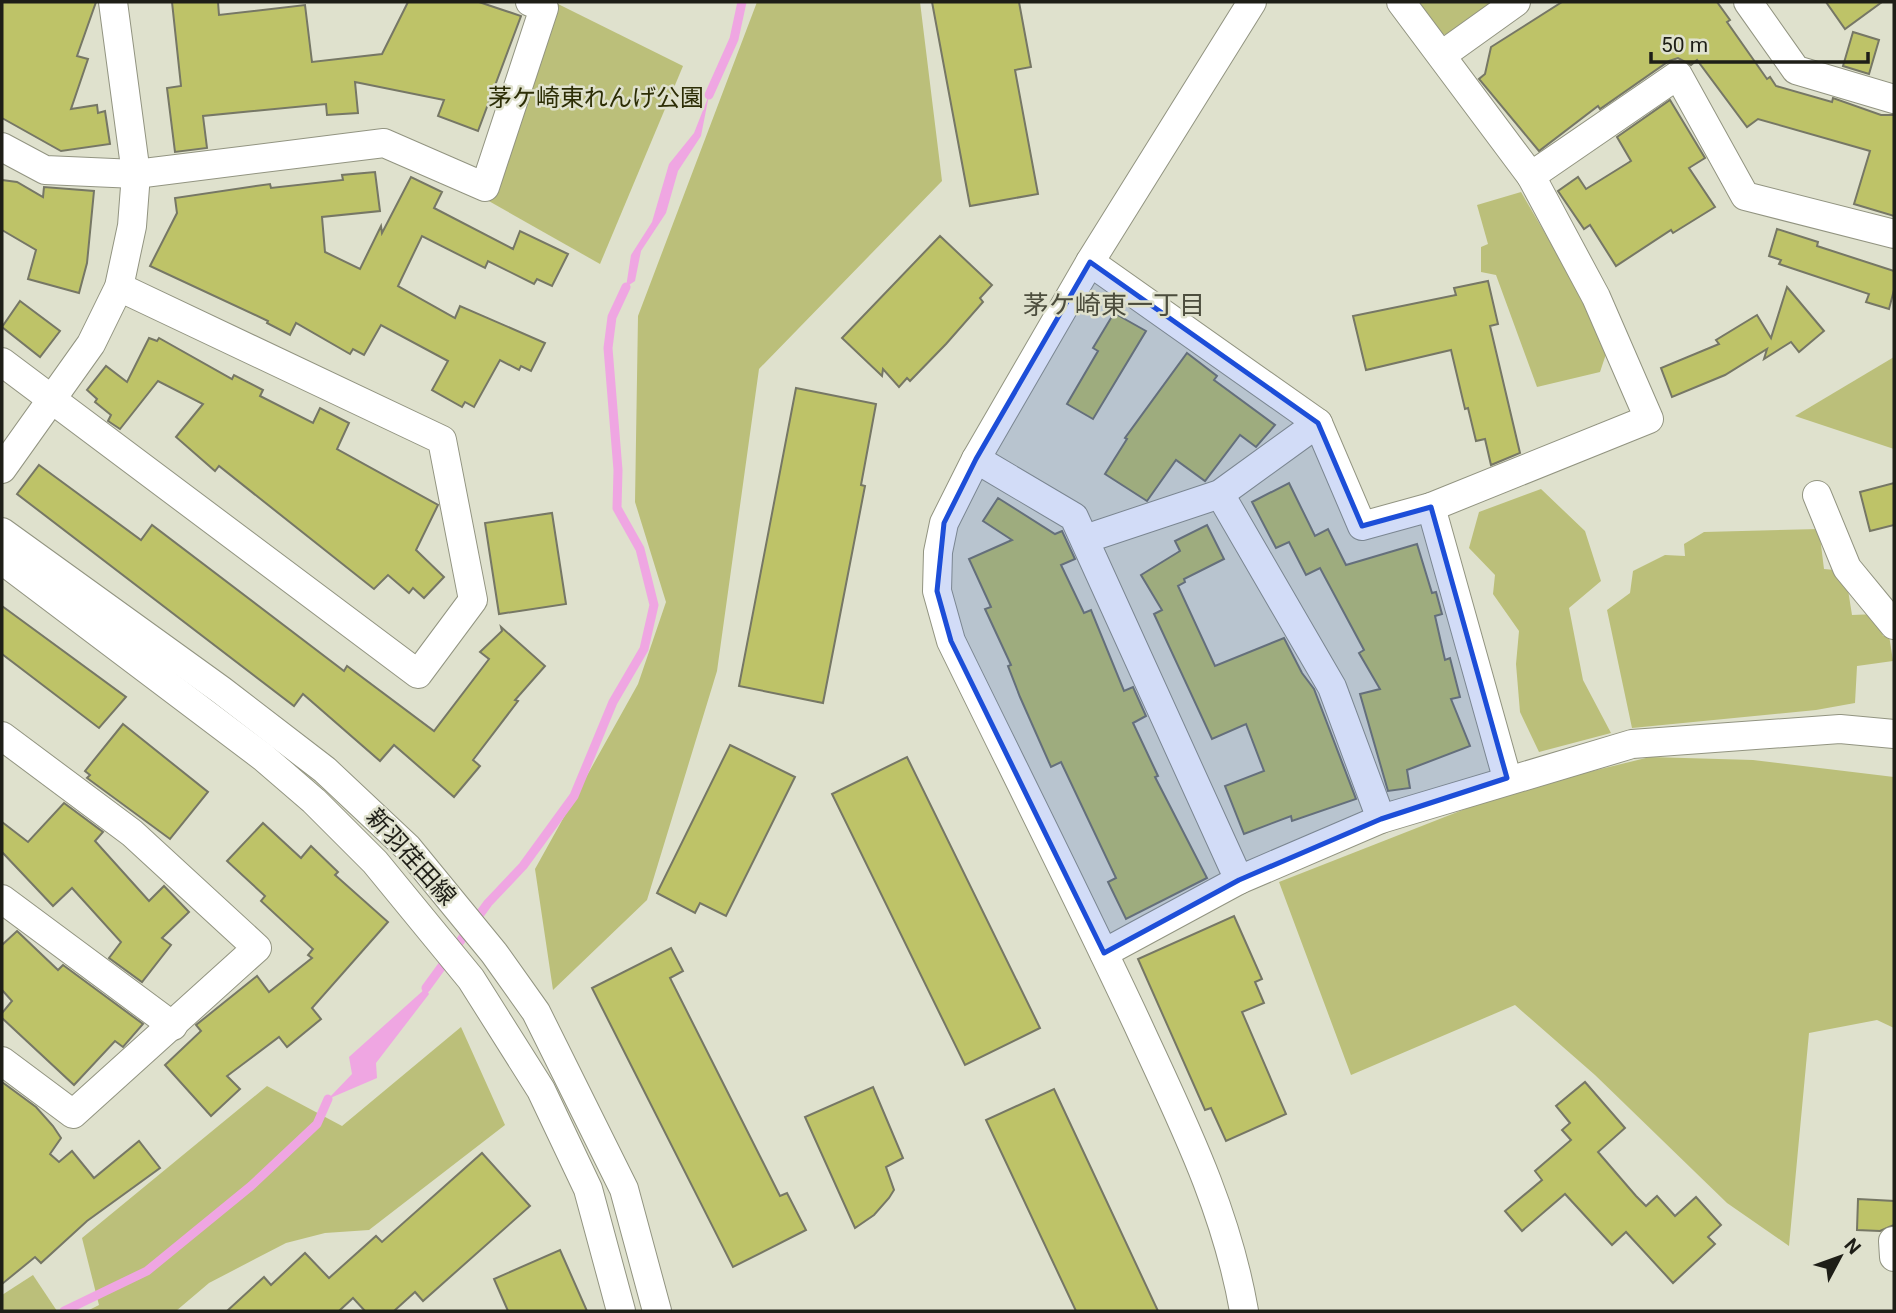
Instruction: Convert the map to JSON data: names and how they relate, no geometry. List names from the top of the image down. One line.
{"streets":{"street":["新羽荏田線"]},"districts":["茅ケ崎東一丁目"],"parks":["茅ケ崎東れんげ公園"],"scale_bar":"50 m","north":"top right"}
